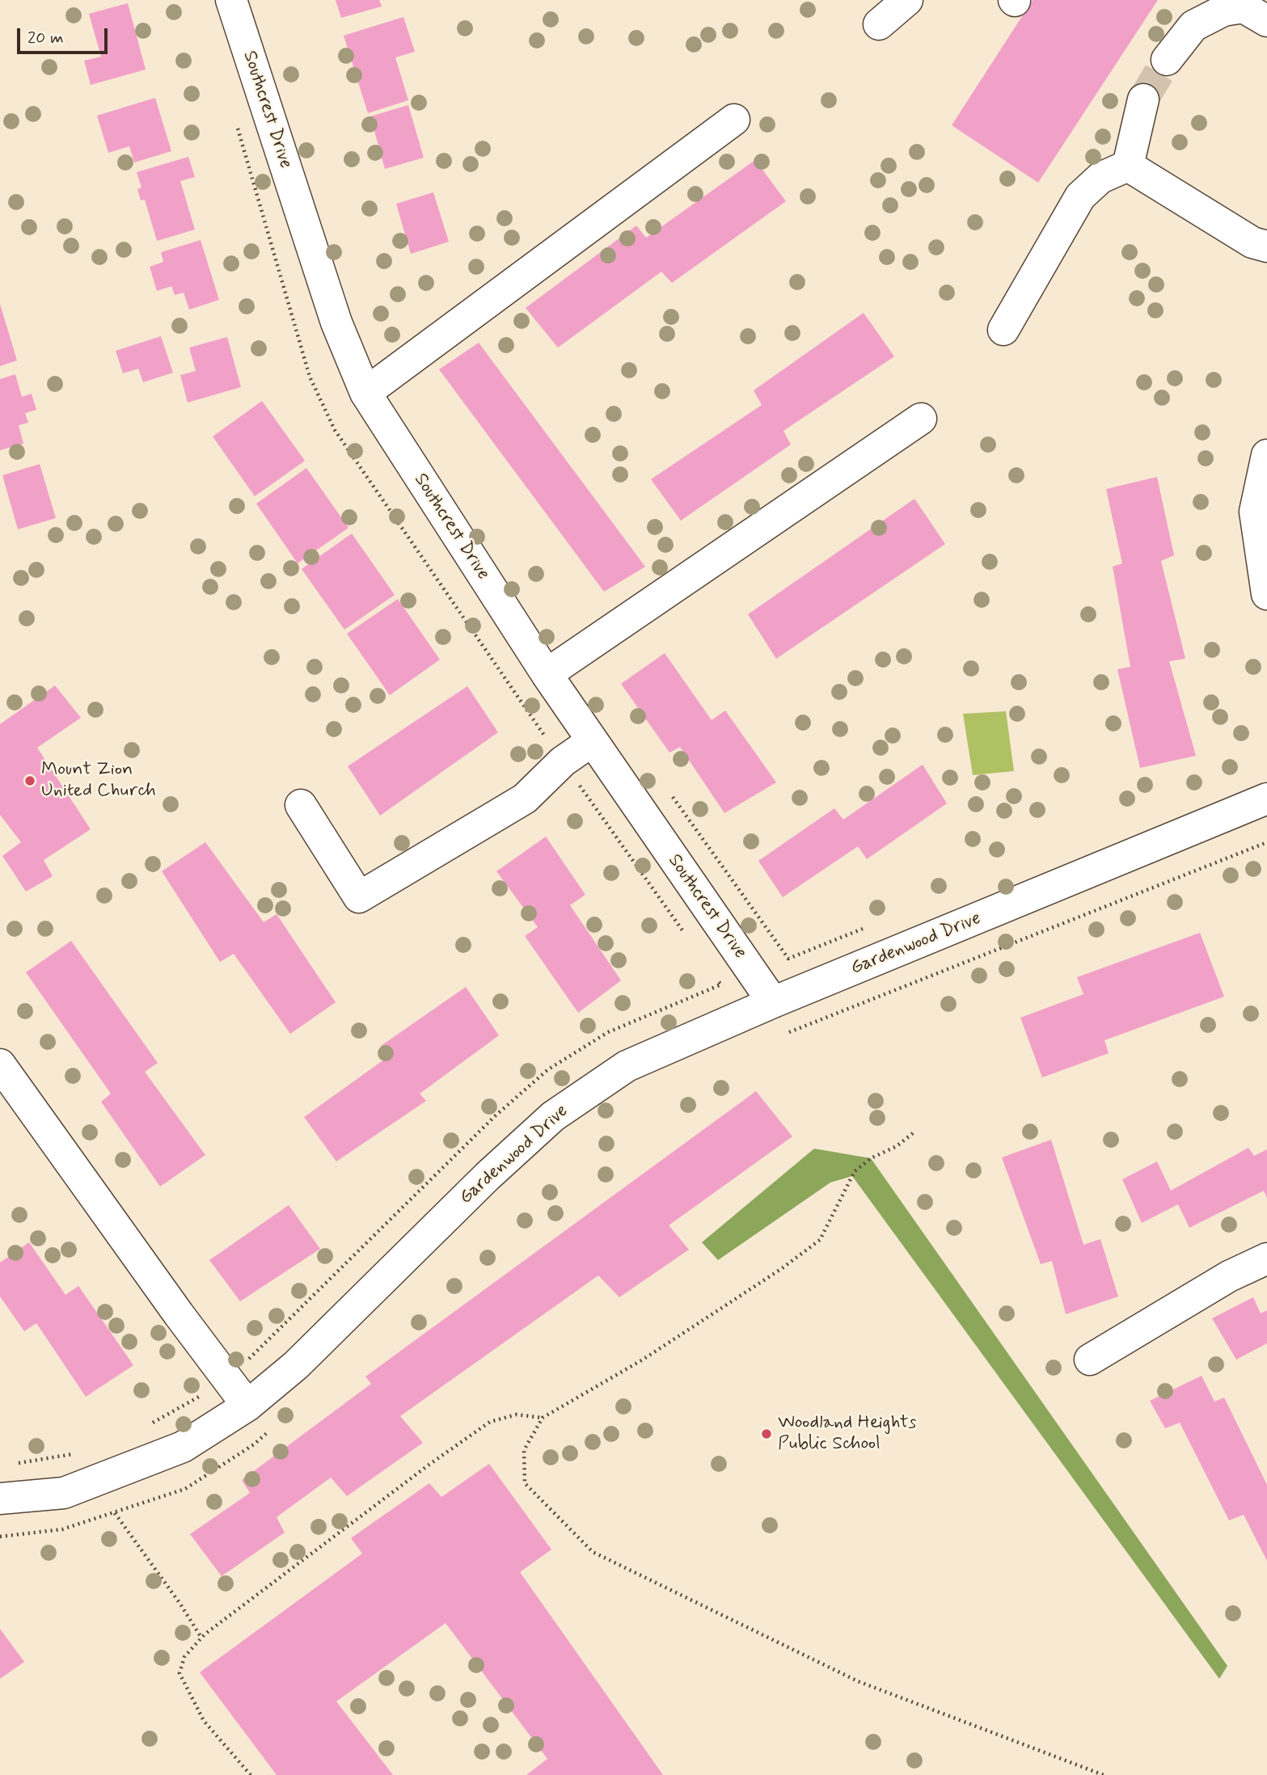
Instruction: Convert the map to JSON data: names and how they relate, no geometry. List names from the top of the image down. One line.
{"streets":{"street":["Southcrest Drive","Gardenwood Drive"]},"crossings":[["Southcrest Drive","Gardenwood Drive"]],"places":["Mount Zion United Church","Woodland Heights Public School"],"scale_bar":"20 m"}
